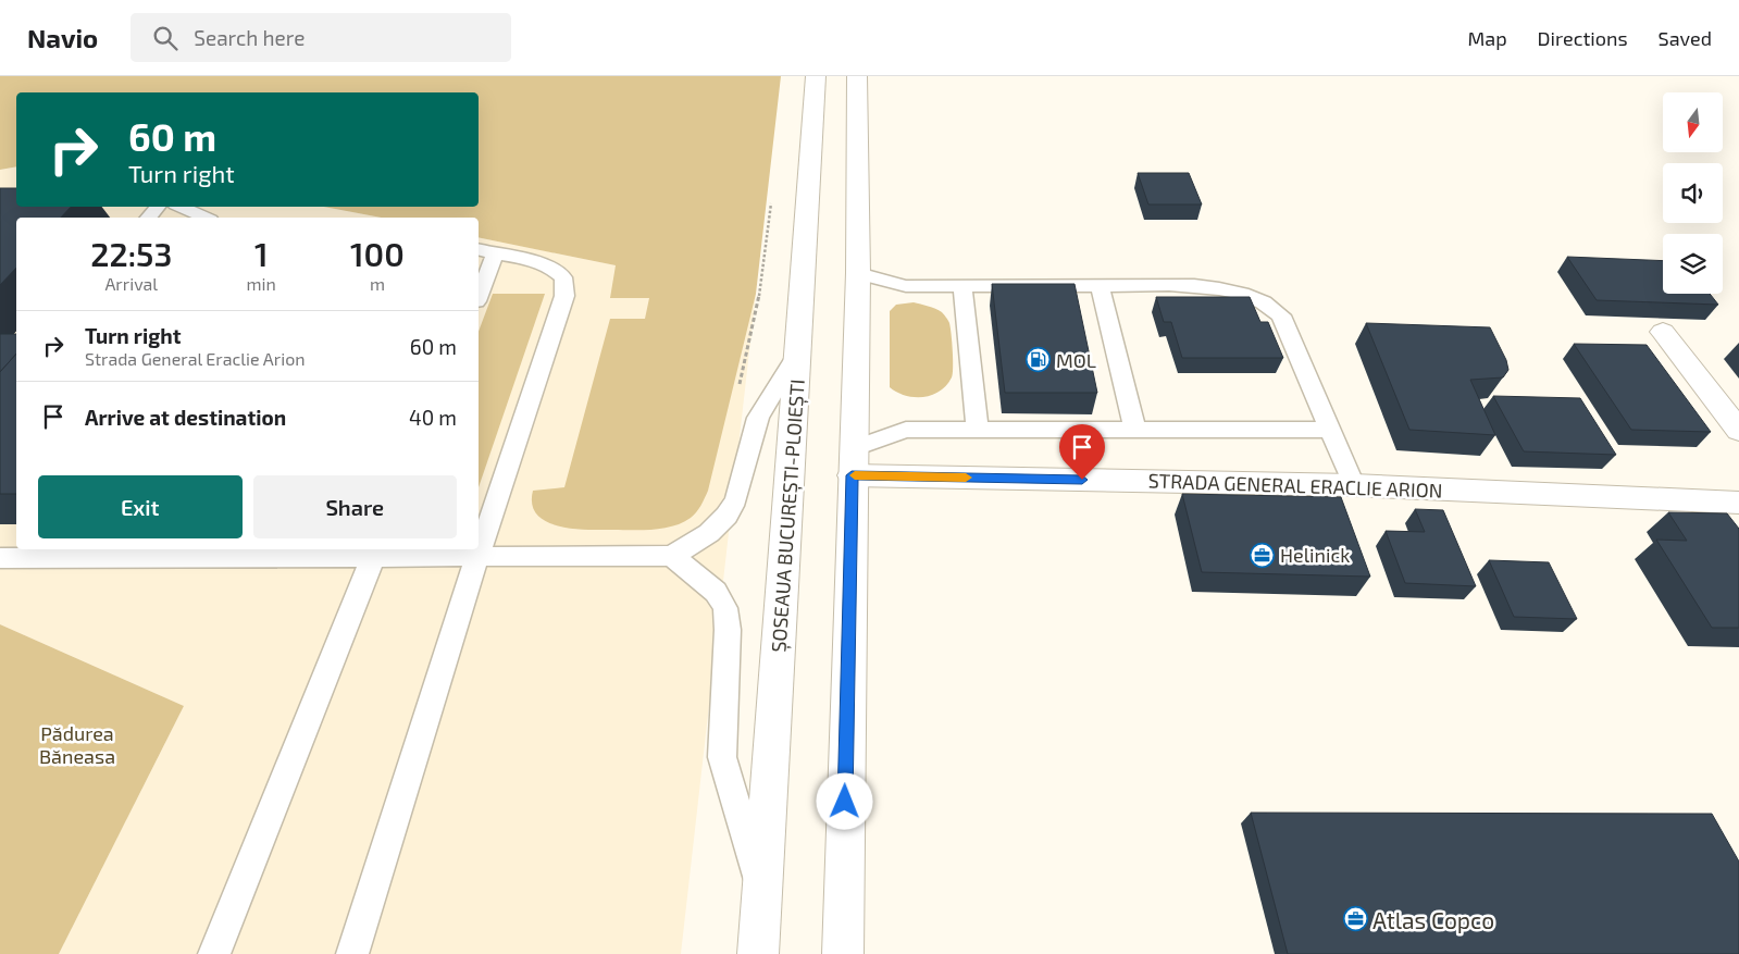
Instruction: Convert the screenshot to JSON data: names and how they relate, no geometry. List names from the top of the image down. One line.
{"streets":{"main road":["STRADA GENERAL ERACLIE ARION","ȘOSEAUA BUCUREȘTI-PLOIEȘTI"]},"parks":["Pădurea Băneasa"],"places":{"fuel station":["MOL"],"office":["Helinick","Atlas Copco"]},"north":"bottom","page":{"header":"Navio","search":"Search here","nav":["Map","Directions","Saved"],"turn":["60 m","Turn right"],"eta":["22:53","Arrival","1","min","100","m"],"list":[{"name":"Turn right","note":"Strada General Eraclie Arion","value":"60 m"},{"name":"Arrive at destination","value":"40 m"}],"buttons":["Exit","Share"]}}
